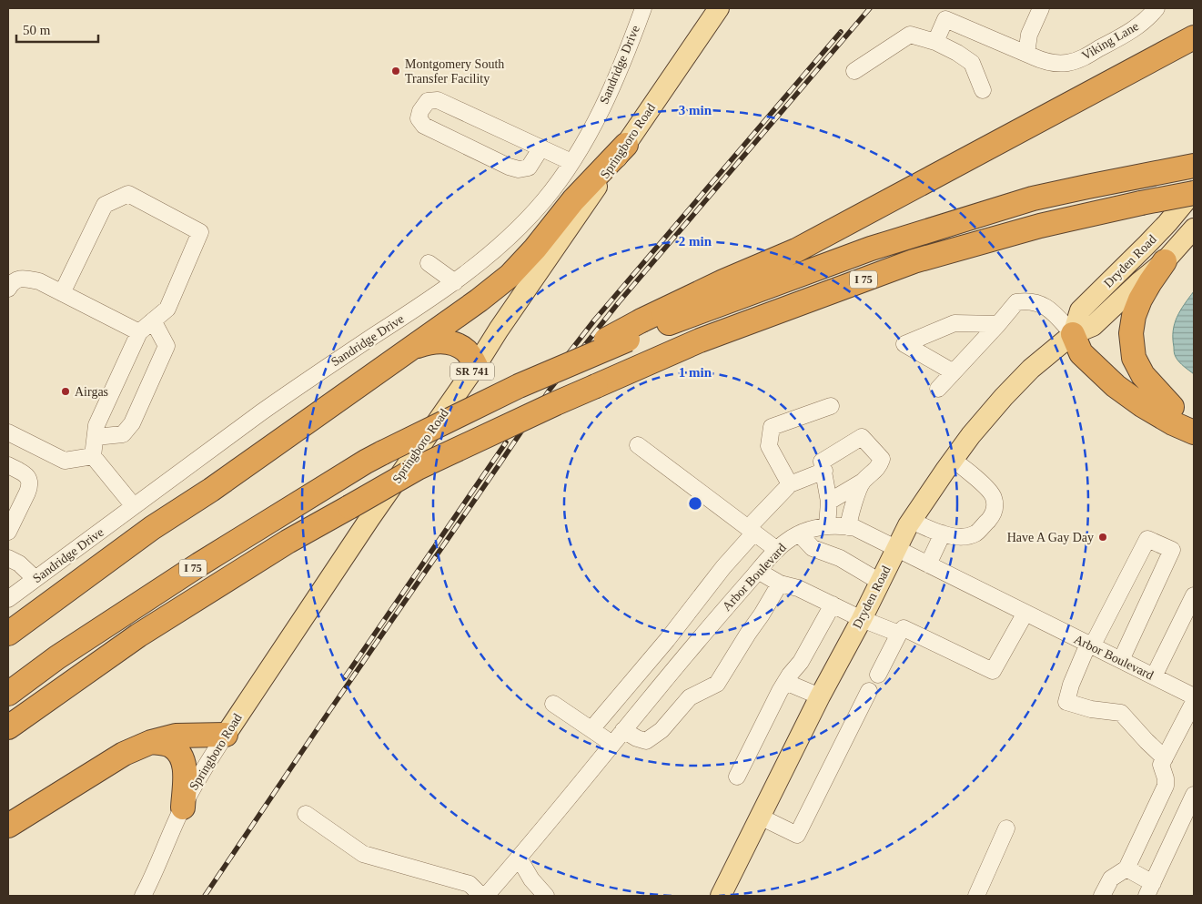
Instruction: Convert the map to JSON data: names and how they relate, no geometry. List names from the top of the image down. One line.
{"streets":{"highway":["I 75"],"main road":["Springboro Road","Dryden Road","SR 741"],"street":["Viking Lane","Sandridge Drive","Arbor Boulevard"]},"crossings":[["Dryden Road","I 75"],["Dryden Road","Arbor Boulevard"]],"places":["Montgomery South Transfer Facility","Airgas","Have A Gay Day"],"scale_bar":"50 m","rings":["3 min","2 min","1 min"]}
